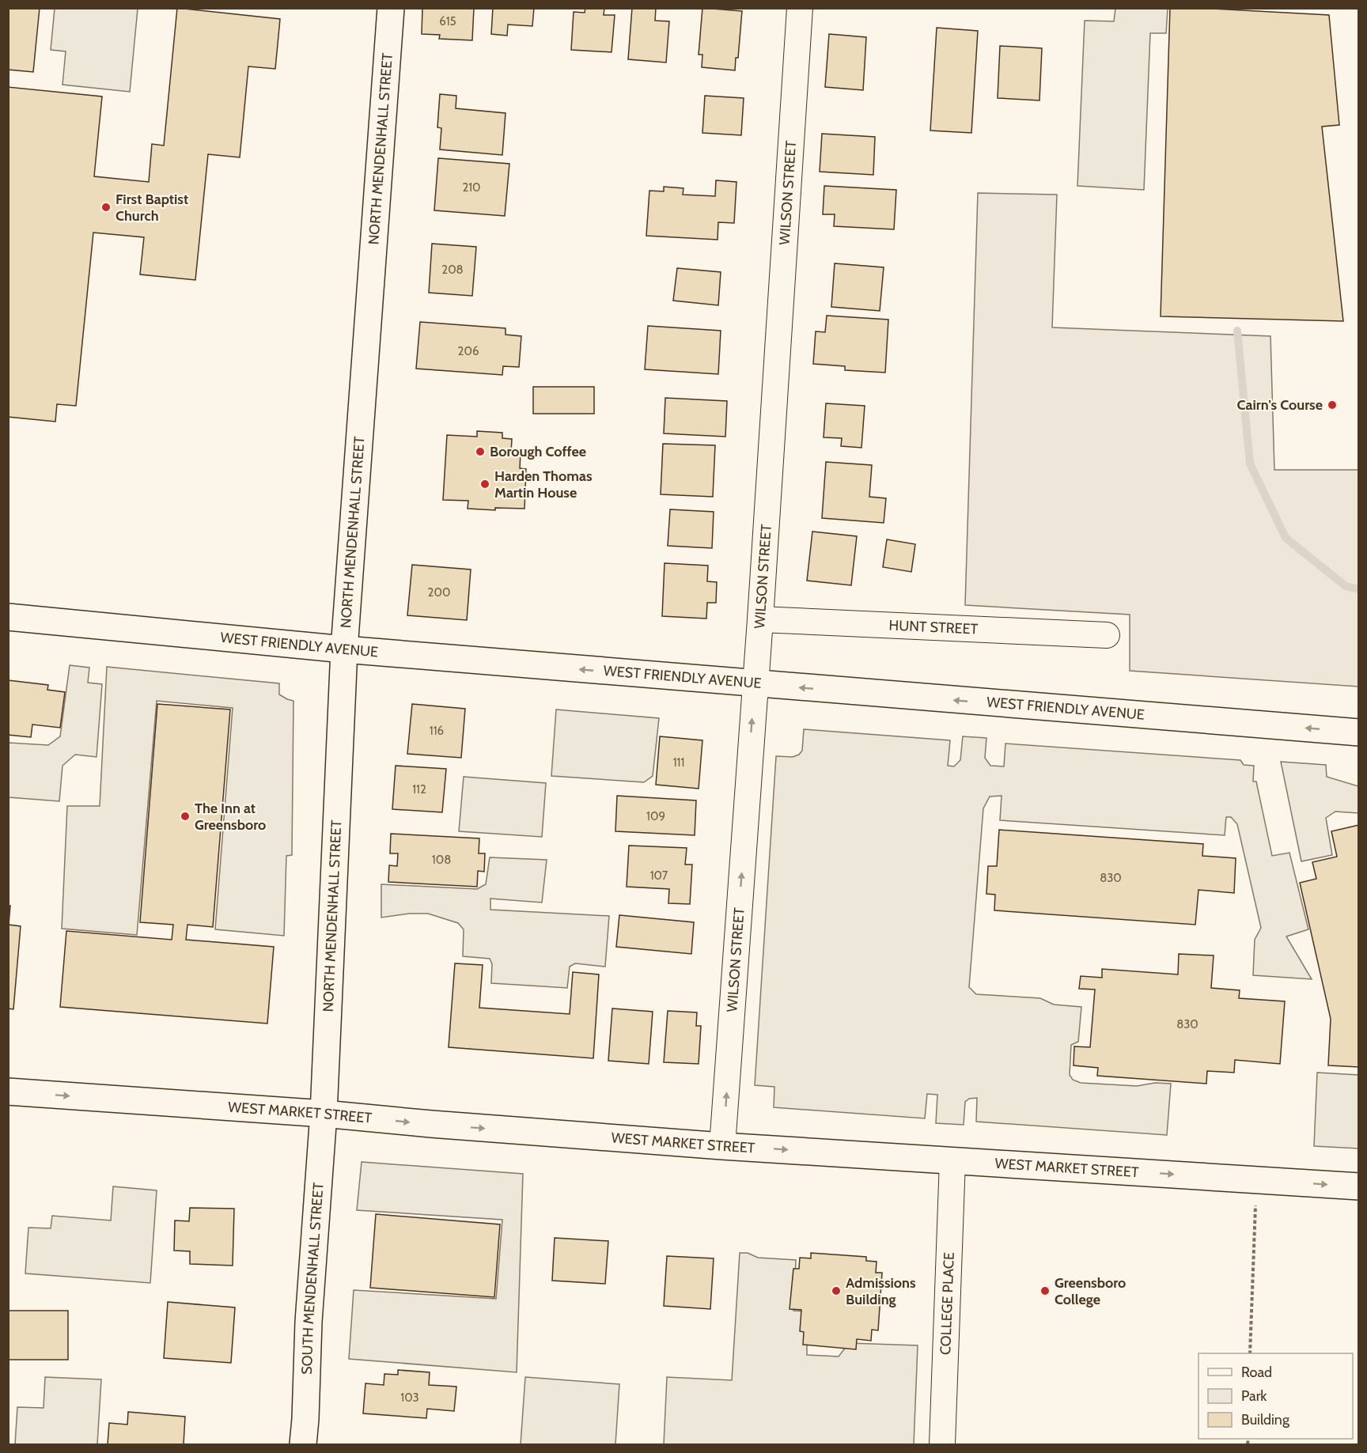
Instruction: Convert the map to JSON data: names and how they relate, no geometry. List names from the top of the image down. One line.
{"streets":{"main road":["NORTH MENDENHALL STREET","WEST FRIENDLY AVENUE","WEST MARKET STREET","SOUTH MENDENHALL STREET"],"street":["WILSON STREET","HUNT STREET","COLLEGE PLACE"]},"crossings":[["NORTH MENDENHALL STREET","WEST FRIENDLY AVENUE"],["NORTH MENDENHALL STREET","WEST MARKET STREET"],["NORTH MENDENHALL STREET","SOUTH MENDENHALL STREET"],["WILSON STREET","HUNT STREET"],["WILSON STREET","WEST FRIENDLY AVENUE"],["WILSON STREET","WEST MARKET STREET"],["WEST MARKET STREET","SOUTH MENDENHALL STREET"],["WEST MARKET STREET","COLLEGE PLACE"]],"one_way":["WILSON STREET","WEST FRIENDLY AVENUE","WEST MARKET STREET"],"places":["First Baptist Church","Cairn's Course","Borough Coffee","Harden Thomas Martin House","The Inn at Greensboro","Admissions Building","Greensboro College"],"house_numbers":["615","210","208","206","200","116","111","112","109","108","107","830","830","103"],"legend":["Road","Park","Building"]}
